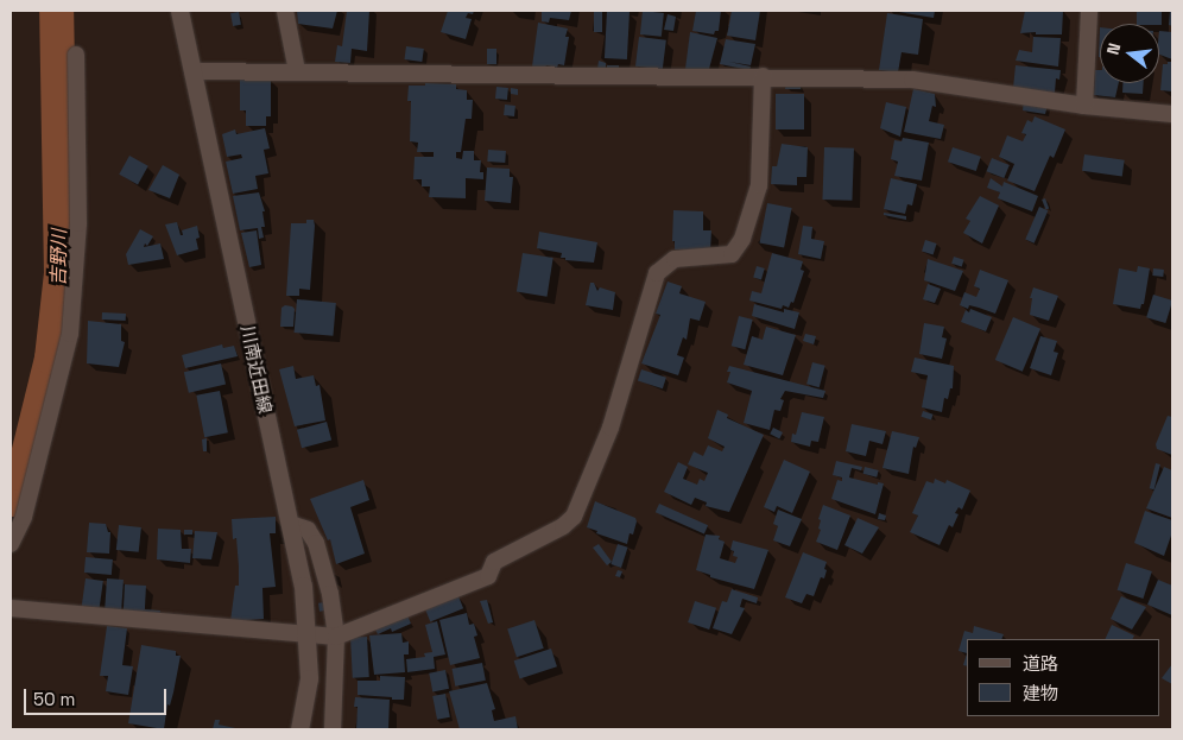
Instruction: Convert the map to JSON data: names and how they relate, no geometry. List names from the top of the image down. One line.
{"streets":{"main road":["川南近田線"]},"water":["吉野川"],"legend":["道路","建物"],"scale_bar":"50 m","north":"left"}
